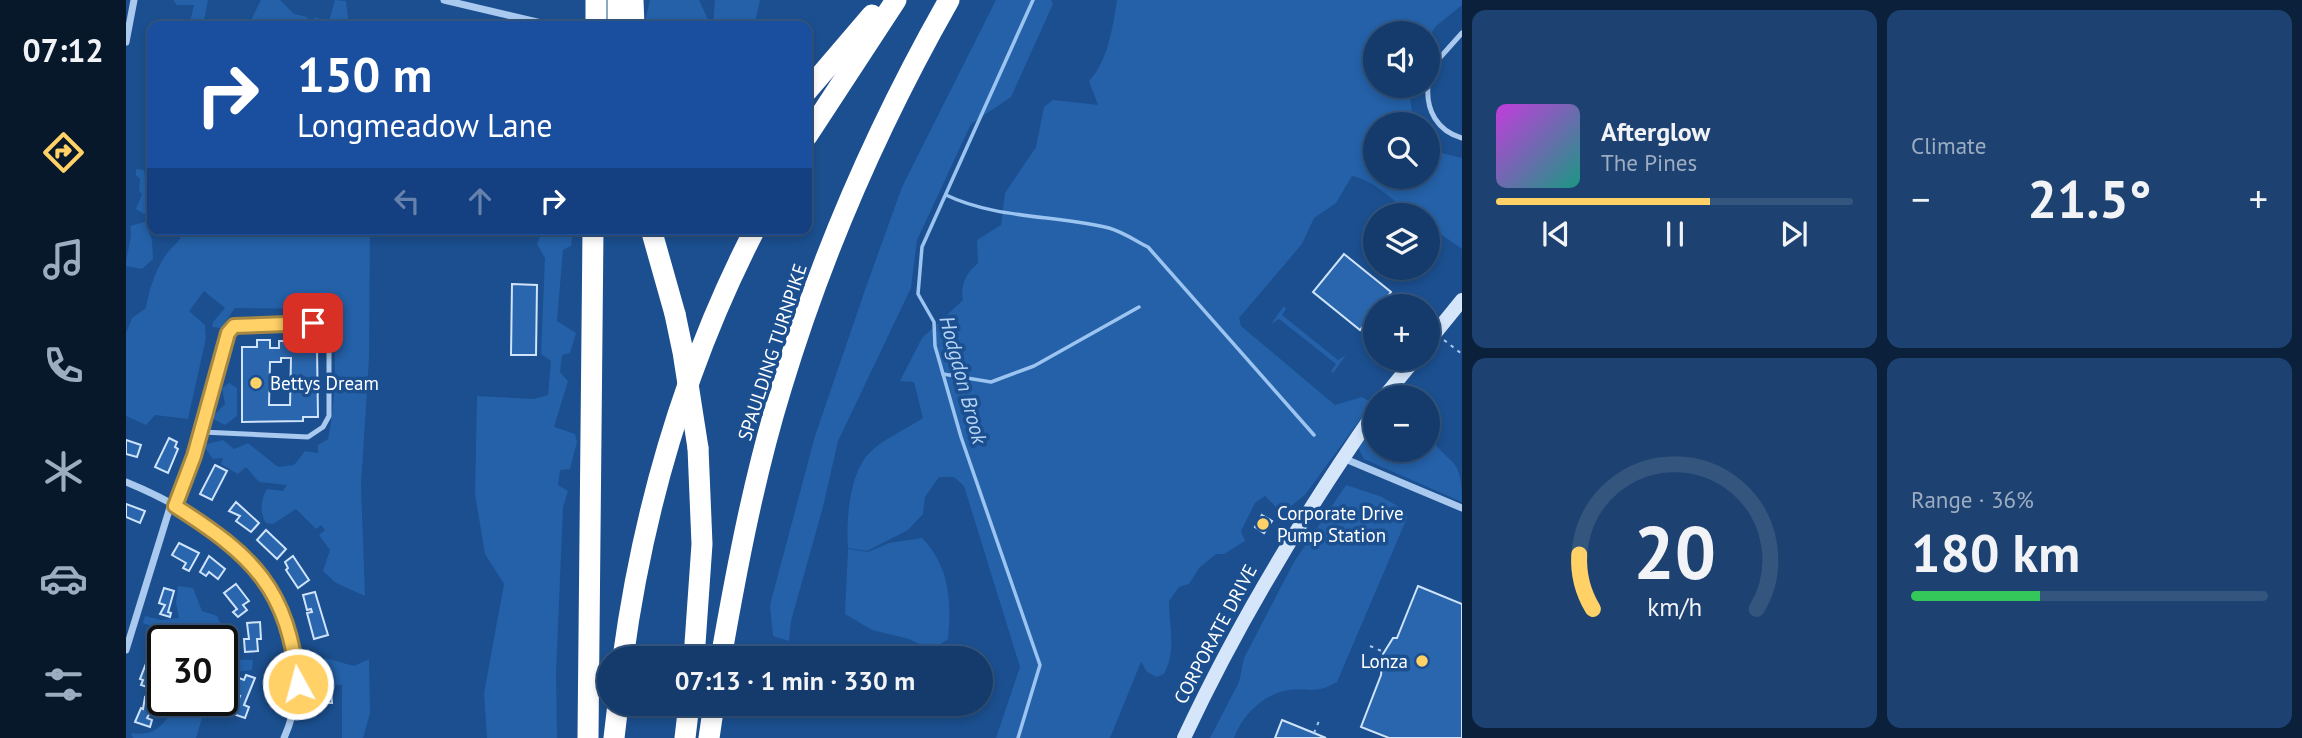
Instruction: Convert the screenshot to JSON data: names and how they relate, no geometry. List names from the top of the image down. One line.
{"streets":{"highway":["SPAULDING TURNPIKE"],"street":["CORPORATE DRIVE"]},"water":["Hodgdon Brook"],"places":["Bettys Dream","Corporate Drive Pump Station","Lonza"],"page":{"tabs":"07:12","tile":["Climate",["Range · 36%","180 km"]],"map_buttons":["+","−"],"turn":["150 m","Longmeadow Lane"],"song":["Afterglow","The Pines"],"heat":["−","21.5°","+"],"limit":"30","trip":"07:13 · 1 min · 330 m","gauge":["20","km/h"]}}
